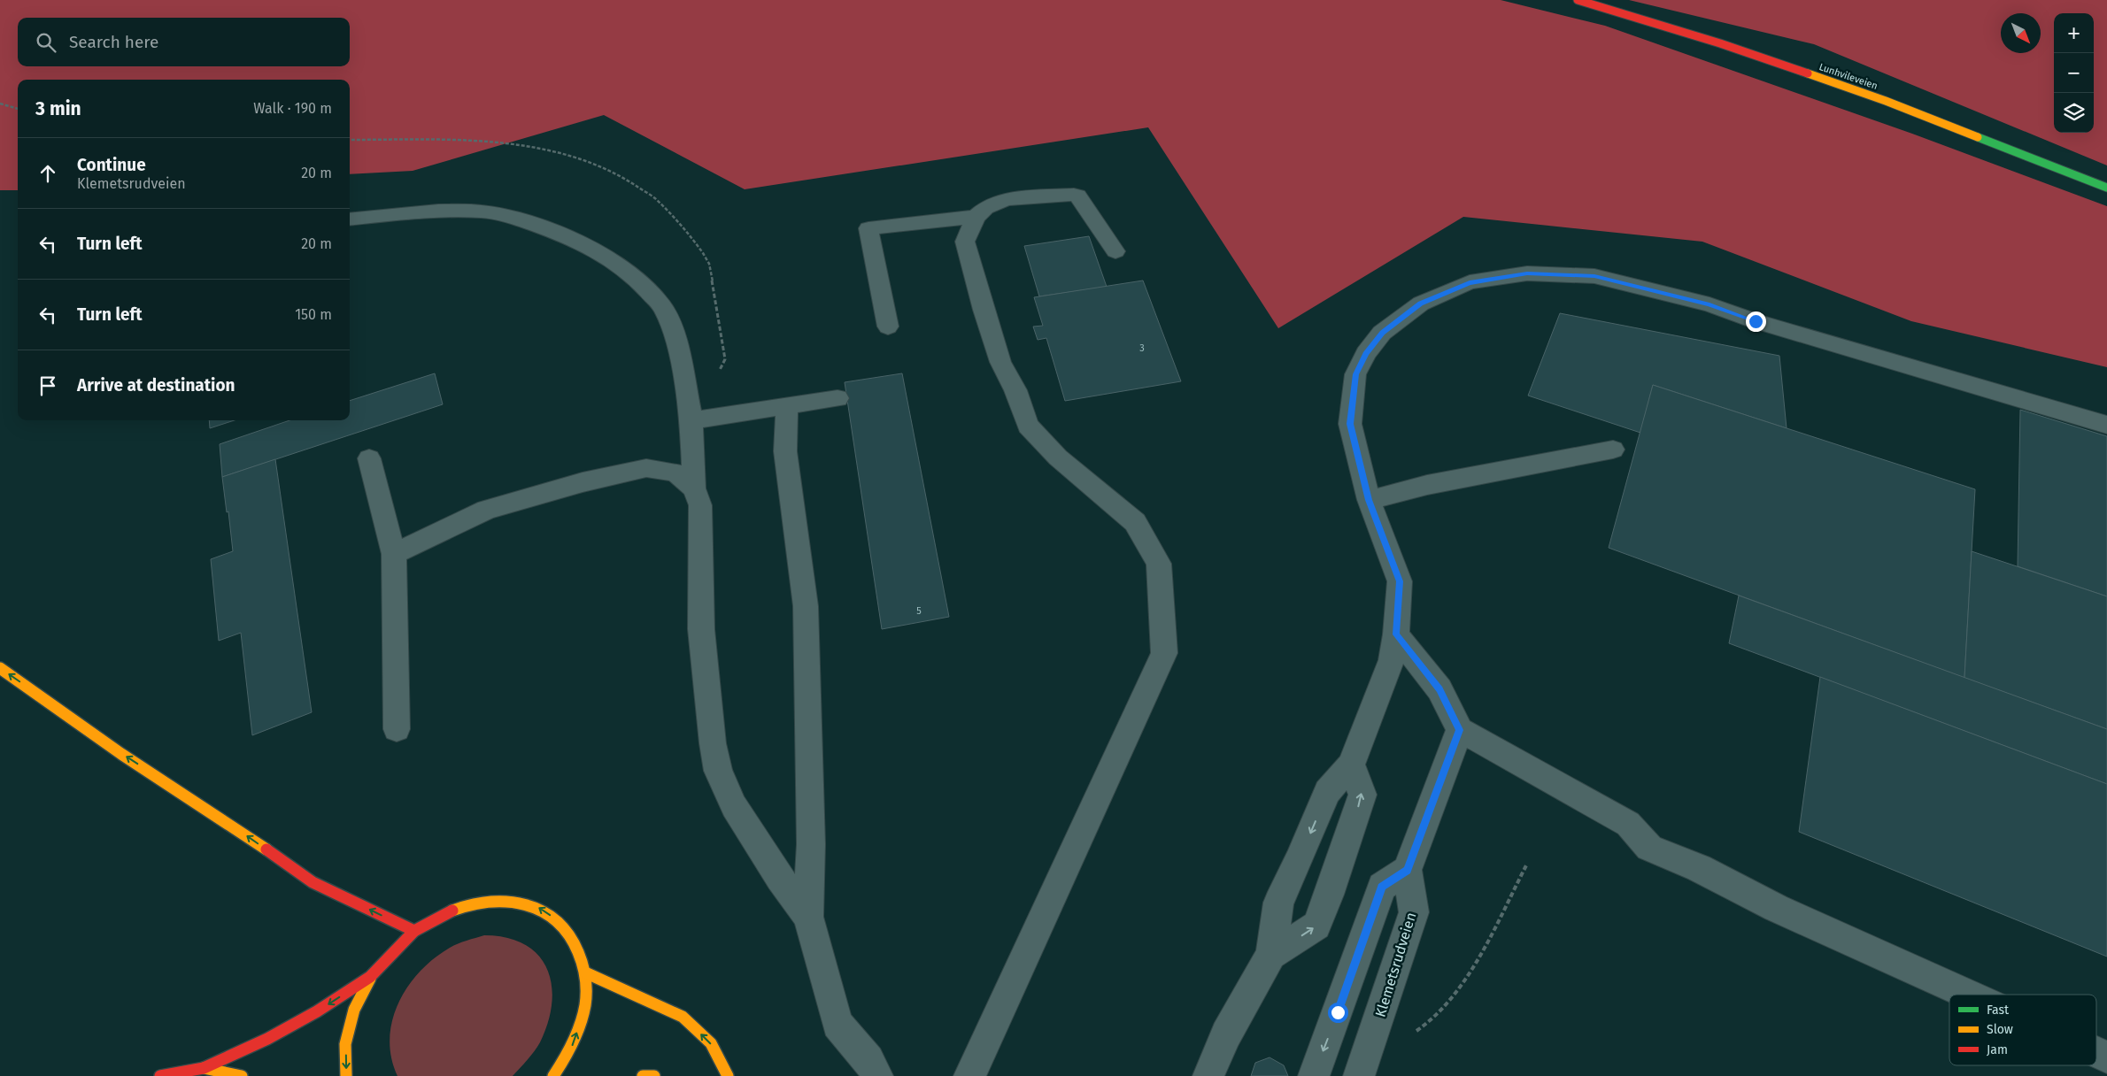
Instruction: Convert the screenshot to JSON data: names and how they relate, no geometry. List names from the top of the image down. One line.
{"streets":{"main road":["Lunhvileveien"],"lane":["Klemetsrudveien"]},"house_numbers":["3","5"],"legend":["Fast","Slow","Jam"],"north":"bottom right","page":{"map_buttons":["+","−"],"search":"Search here","heading":["3 min","Walk · 190 m"],"list":[["Continue","Klemetsrudveien","20 m"],["Turn left","20 m"],["Turn left","150 m"],"Arrive at destination"]}}
